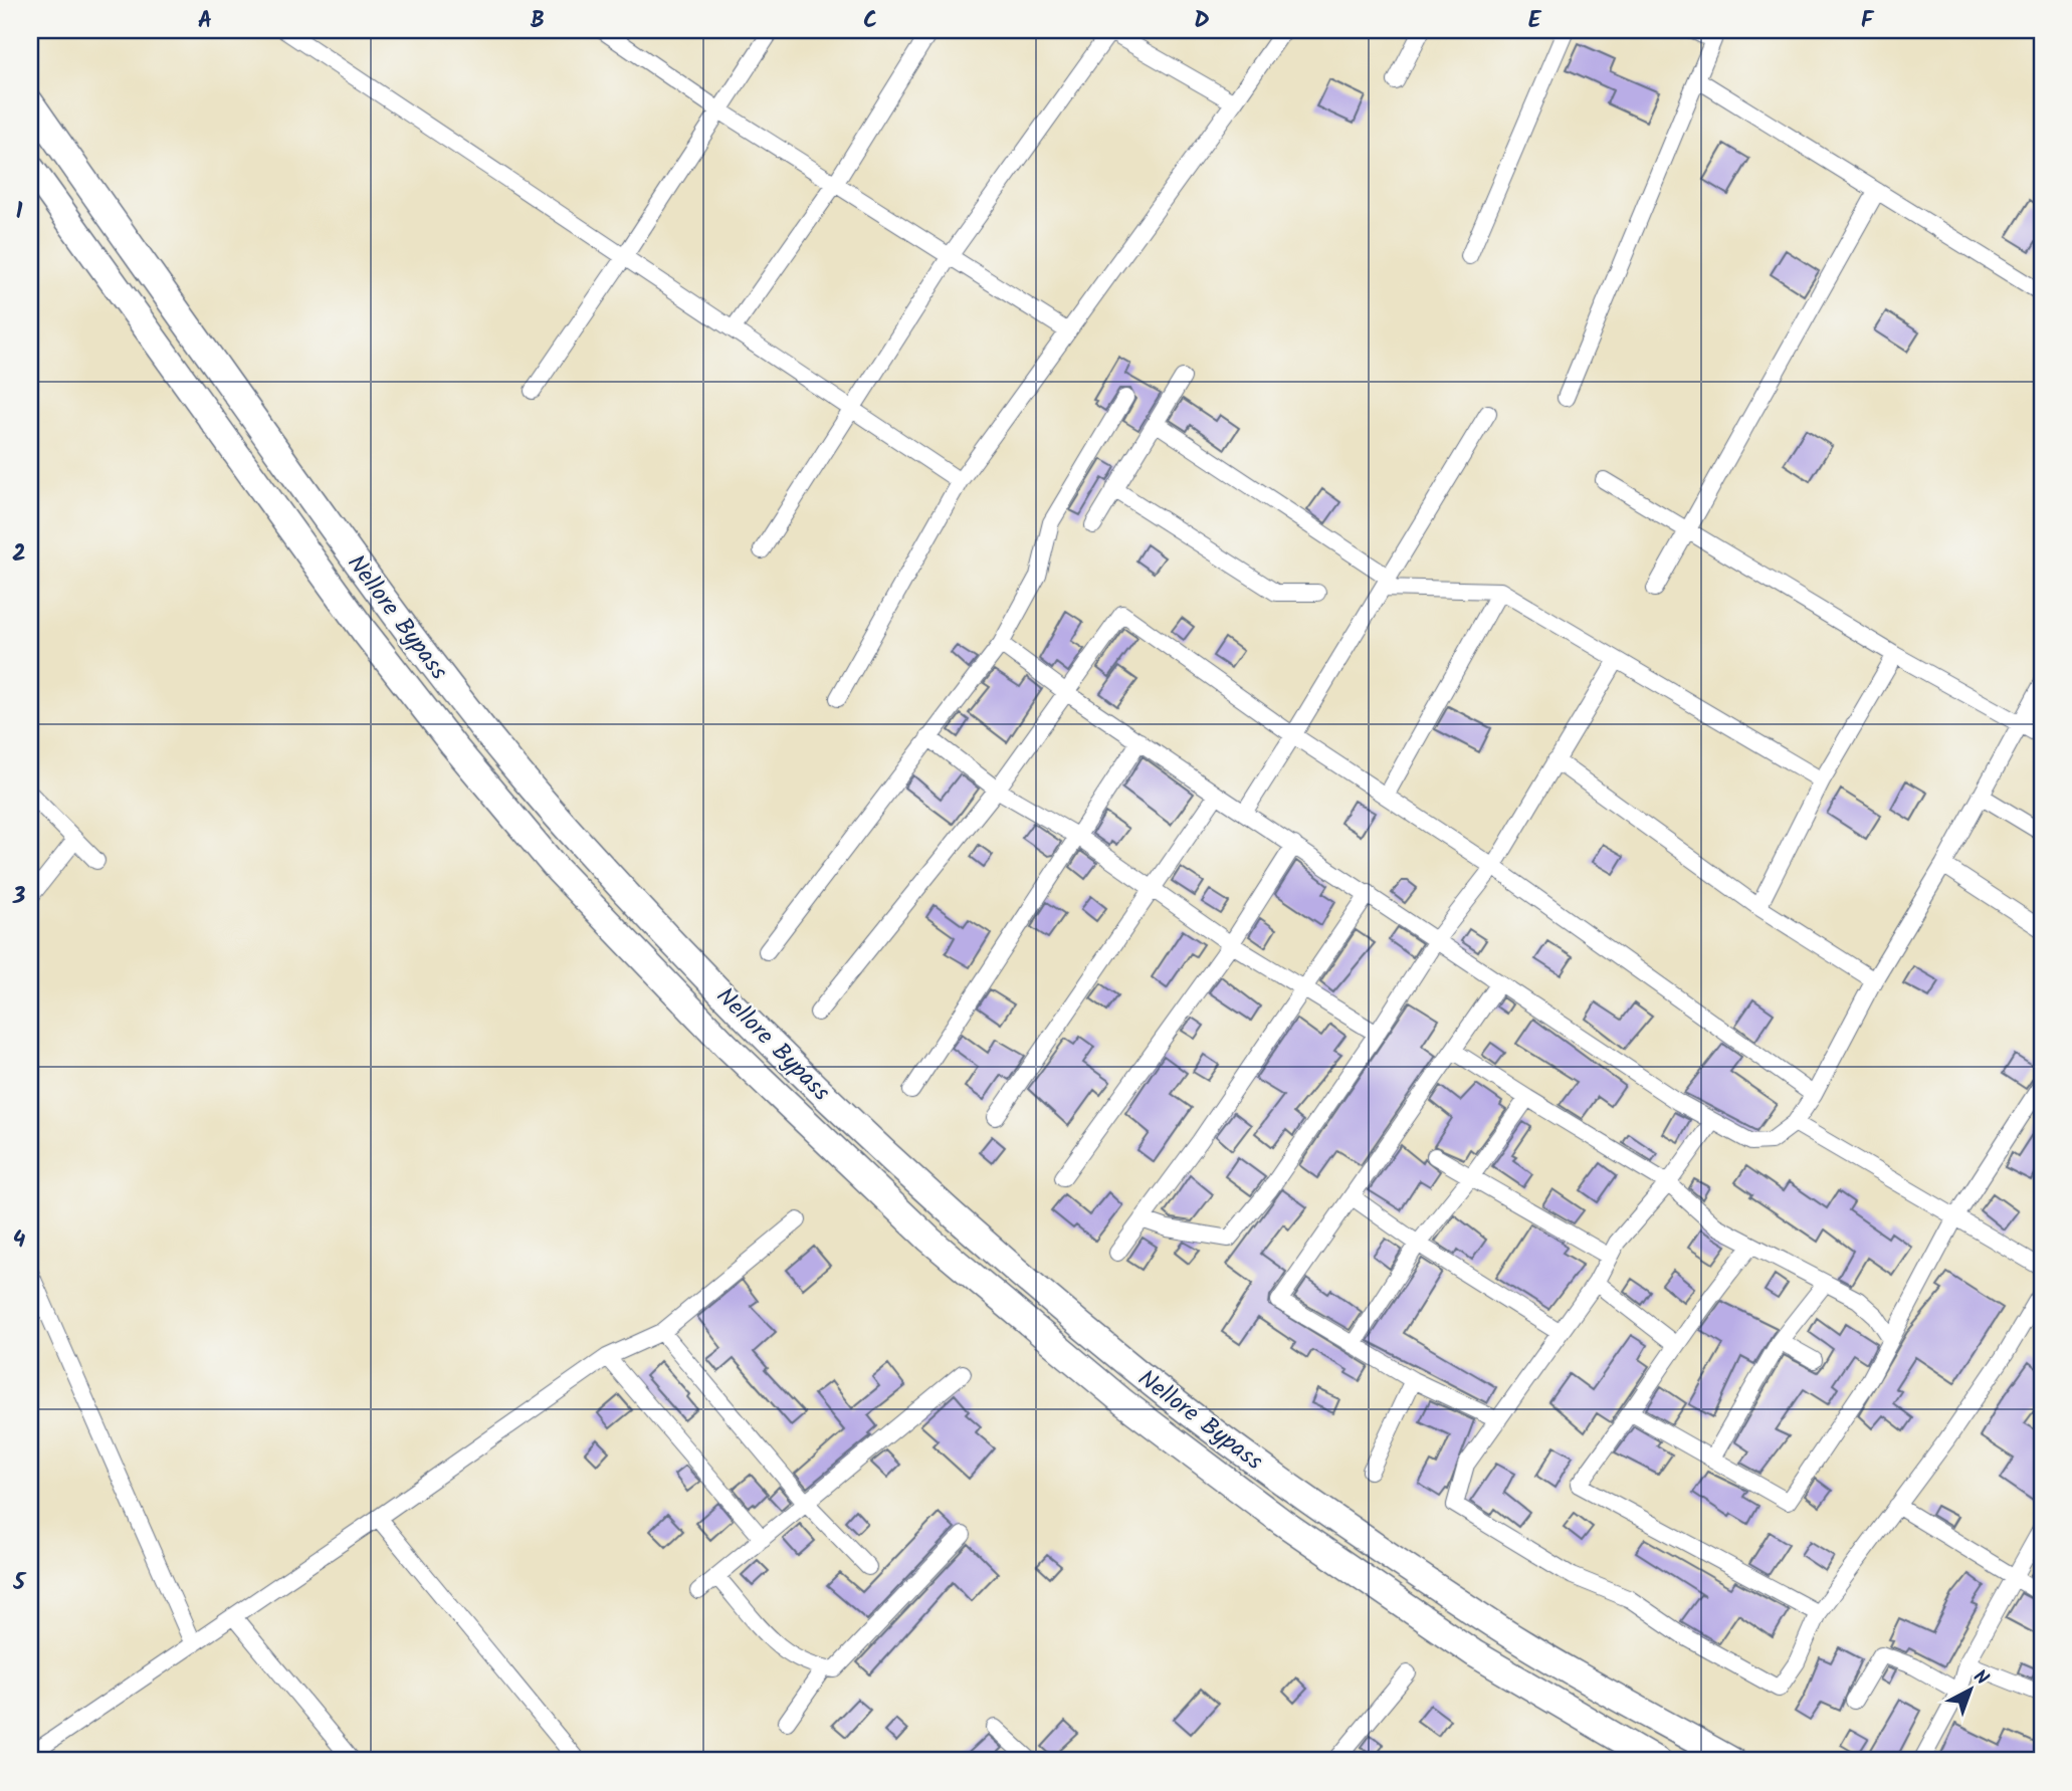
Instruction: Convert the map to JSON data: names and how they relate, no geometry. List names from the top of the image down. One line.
{"streets":{"highway":["Nellore Bypass"]},"north":"top right","grid":{"columns":["A","B","C","D","E","F"],"rows":["1","2","3","4","5"]}}
